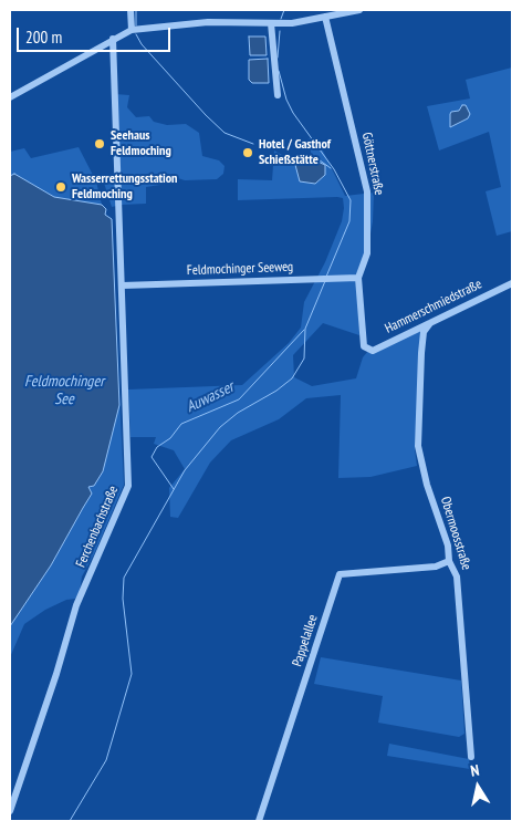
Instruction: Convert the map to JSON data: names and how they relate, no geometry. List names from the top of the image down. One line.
{"streets":{"street":["Göttnerstraße","Feldmochinger Seeweg","Hammerschmiedstraße","Ferchenbachstraße","Obermoosstraße","Pappelallee"]},"crossings":[["Göttnerstraße","Feldmochinger Seeweg"],["Göttnerstraße","Hammerschmiedstraße"],["Feldmochinger Seeweg","Ferchenbachstraße"],["Hammerschmiedstraße","Obermoosstraße"],["Obermoosstraße","Pappelallee"]],"water":["Feldmochinger See","Auwasser"],"places":["Seehaus Feldmoching","Hotel / Gasthof Schießstätte","Wasserrettungsstation Feldmoching"],"scale_bar":"200 m","north":"top"}
